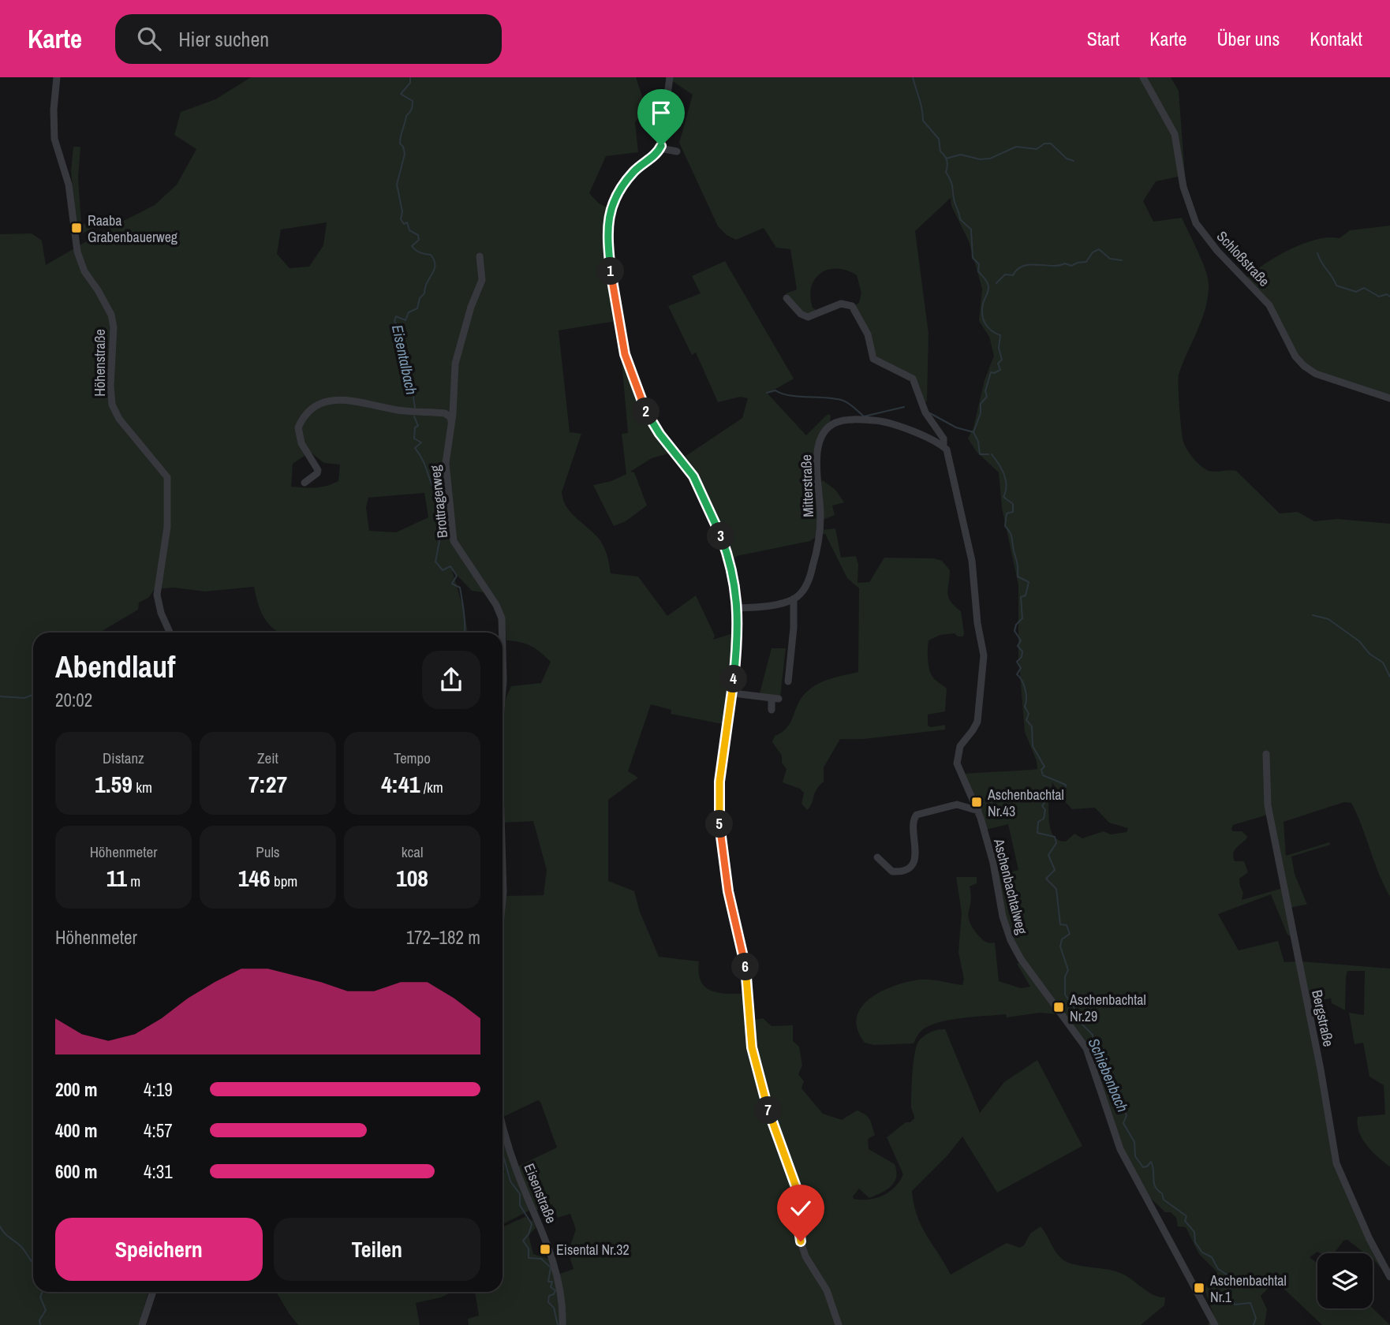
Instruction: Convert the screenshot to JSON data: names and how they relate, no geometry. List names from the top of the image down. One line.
{"streets":{"street":["Schloßstraße","Höhenstraße","Mitterstraße","Brottragerweg","Aschenbachtalweg","Bergstraße","Eisenstraße"]},"crossings":[["Mitterstraße","Aschenbachtalweg"]],"water":["Eisentalbach","Schiebenbach"],"places":{"transit":["Raaba Grabenbauerweg","Aschenbachtal Nr.43","Aschenbachtal Nr.29","Eisental Nr.32","Aschenbachtal Nr.1"]},"page":{"header":"Karte","search":"Hier suchen","nav":["Start","Karte","Über uns","Kontakt"],"pins":["1","2","3","4","5","6","7"],"heading":["Abendlauf","20:02"],"stats":[["Distanz","1.59 km"],["Zeit","7:27"],["Tempo","4:41 /km"],["Höhenmeter","11 m"],["Puls","146 bpm"],["kcal","108"]],"chart":["Höhenmeter","172–182 m"],"list":[{"name":"200 m","note":"4:19"},{"name":"400 m","note":"4:57"},{"name":"600 m","note":"4:31"}],"buttons":["Speichern","Teilen"]}}
